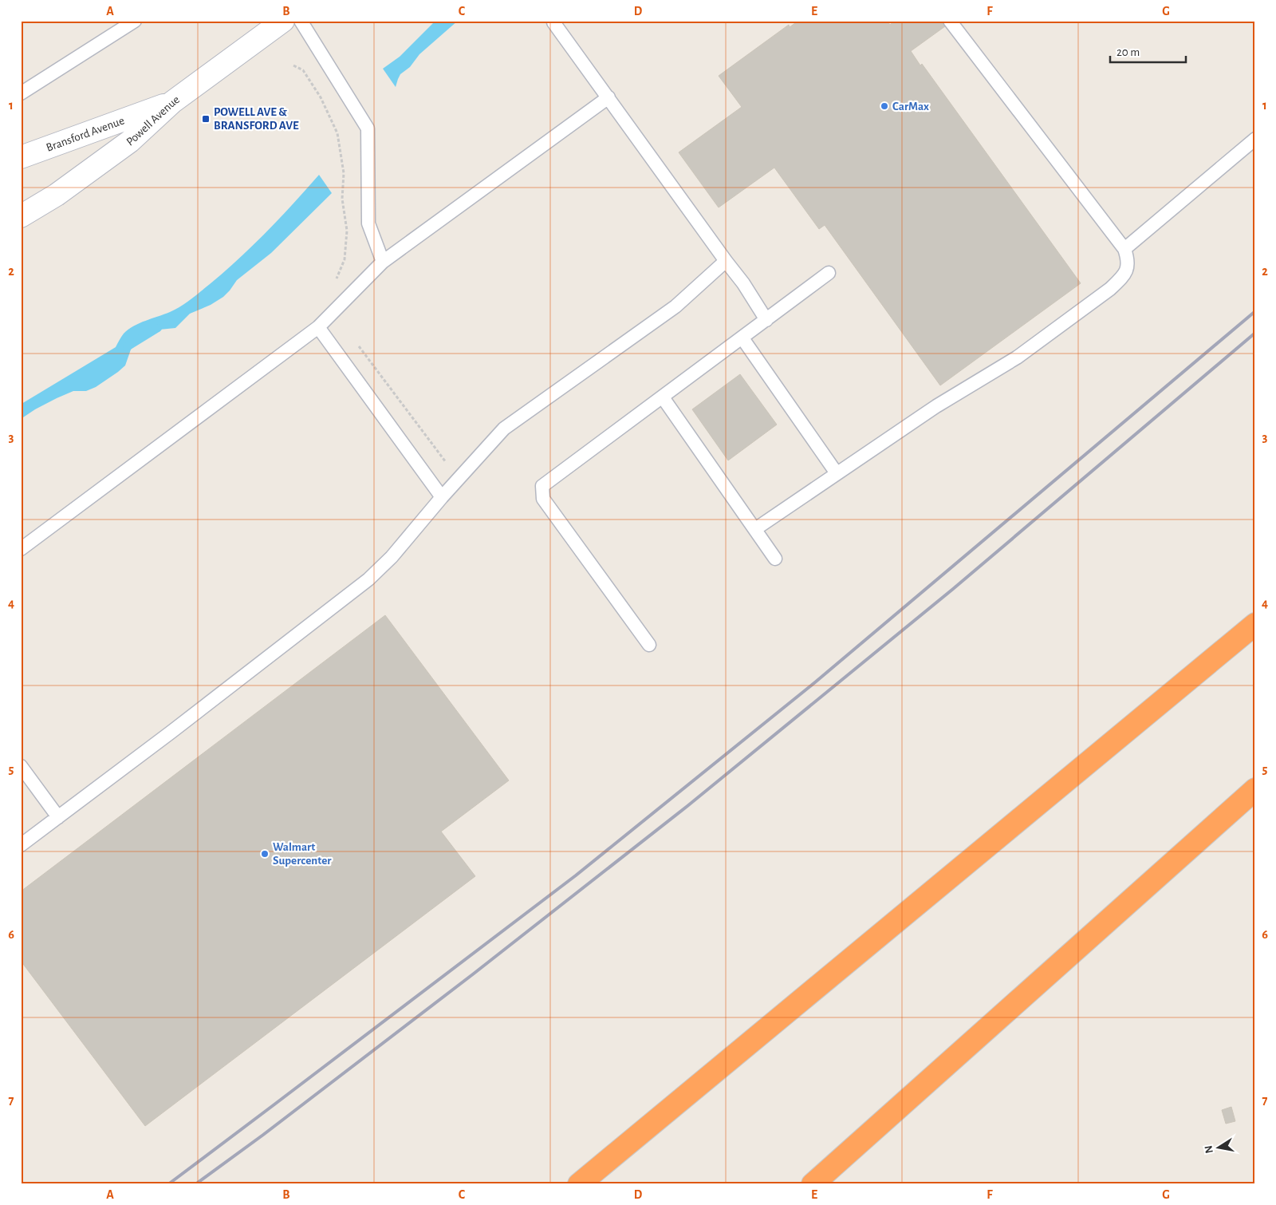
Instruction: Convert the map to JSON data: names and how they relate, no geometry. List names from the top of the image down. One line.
{"streets":{"main road":["Powell Avenue","Bransford Avenue"]},"crossings":[["Powell Avenue","Bransford Avenue"]],"places":{"other":["CarMax","Walmart Supercenter"],"transit":["POWELL AVE & BRANSFORD AVE"]},"scale_bar":"20 m","north":"left","grid":{"columns":["A","B","C","D","E","F","G"],"rows":["1","2","3","4","5","6","7"]}}
